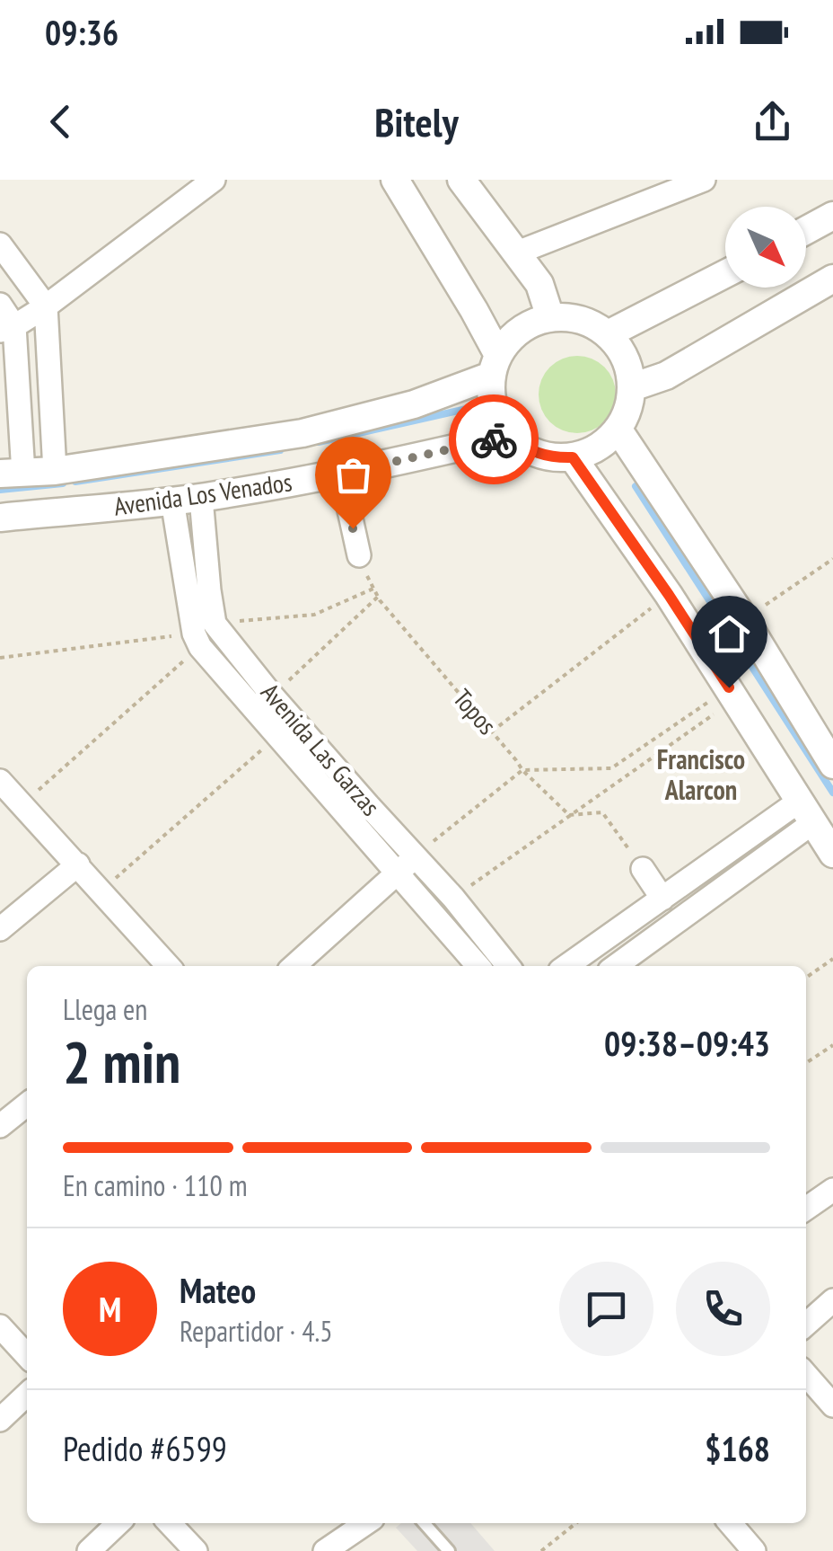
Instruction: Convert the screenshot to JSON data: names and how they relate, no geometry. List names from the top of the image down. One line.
{"streets":{"street":["Avenida Los Venados","Avenida Las Garzas"],"path":["Topos"]},"crossings":[["Avenida Los Venados","Avenida Las Garzas"]],"districts":["Francisco Alarcon"],"north":"bottom right","page":{"status":"09:36","header":"Bitely","heading":["2 min","Llega en","09:38–09:43"],"panel":["Mateo","Repartidor · 4.5","Pedido #6599","$168"],"bar":"En camino · 110 m","round":"M"}}
